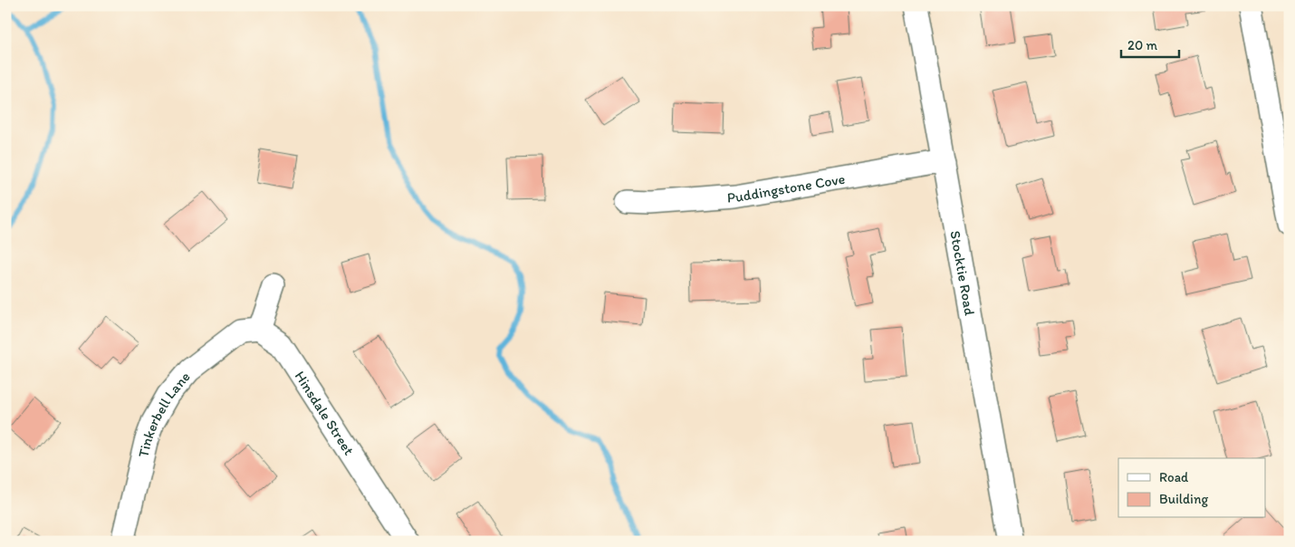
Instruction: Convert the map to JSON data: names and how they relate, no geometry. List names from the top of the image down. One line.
{"streets":{"street":["Puddingstone Cove","Stocktie Road","Hinsdale Street","Tinkerbell Lane"]},"crossings":[["Puddingstone Cove","Stocktie Road"],["Hinsdale Street","Tinkerbell Lane"]],"legend":["Road","Building"],"scale_bar":"20 m"}
